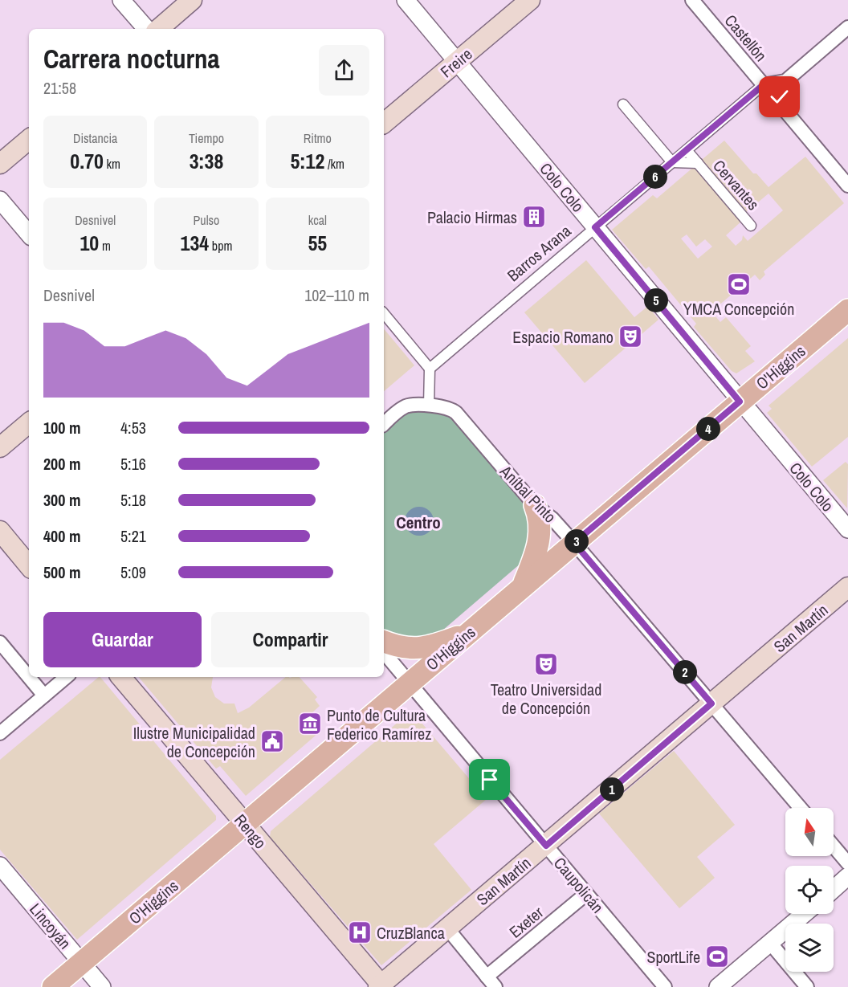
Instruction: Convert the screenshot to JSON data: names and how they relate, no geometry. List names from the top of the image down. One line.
{"streets":{"main road":["Freire","O'Higgins","San Martín","Rengo"],"street":["Castellón","Cervantes","Colo Colo","Barros Arana","Aníbal Pinto","Caupolicán","Exeter","Lincoyán"]},"crossings":[["Castellón","Barros Arana"],["Freire","Colo Colo"],["Cervantes","Barros Arana"],["Colo Colo","Barros Arana"],["Colo Colo","O'Higgins"],["O'Higgins","Aníbal Pinto"],["O'Higgins","Rengo"],["O'Higgins","Caupolicán"],["O'Higgins","Lincoyán"],["Aníbal Pinto","San Martín"],["San Martín","Rengo"],["San Martín","Caupolicán"],["San Martín","Exeter"],["Caupolicán","Exeter"]],"districts":["Centro"],"places":{"building":["Palacio Hirmas"],"sports":["YMCA Concepción","SportLife"],"theatre":["Espacio Romano","Teatro Universidad de Concepción"],"museum":["Punto de Cultura Federico Ramírez"],"public building":["Ilustre Municipalidad de Concepción"],"hospital":["CruzBlanca"]},"north":"top","page":{"heading":["Carrera nocturna","21:58"],"stats":[["Distancia","0.70 km"],["Tiempo","3:38"],["Ritmo","5:12 /km"],["Desnivel","10 m"],["Pulso","134 bpm"],["kcal","55"]],"pins":["6","5","4","3","2","1"],"chart":["Desnivel","102–110 m"],"list":[{"name":"100 m","note":"4:53"},{"name":"200 m","note":"5:16"},{"name":"300 m","note":"5:18"},{"name":"400 m","note":"5:21"},{"name":"500 m","note":"5:09"}],"buttons":["Guardar","Compartir"]}}
